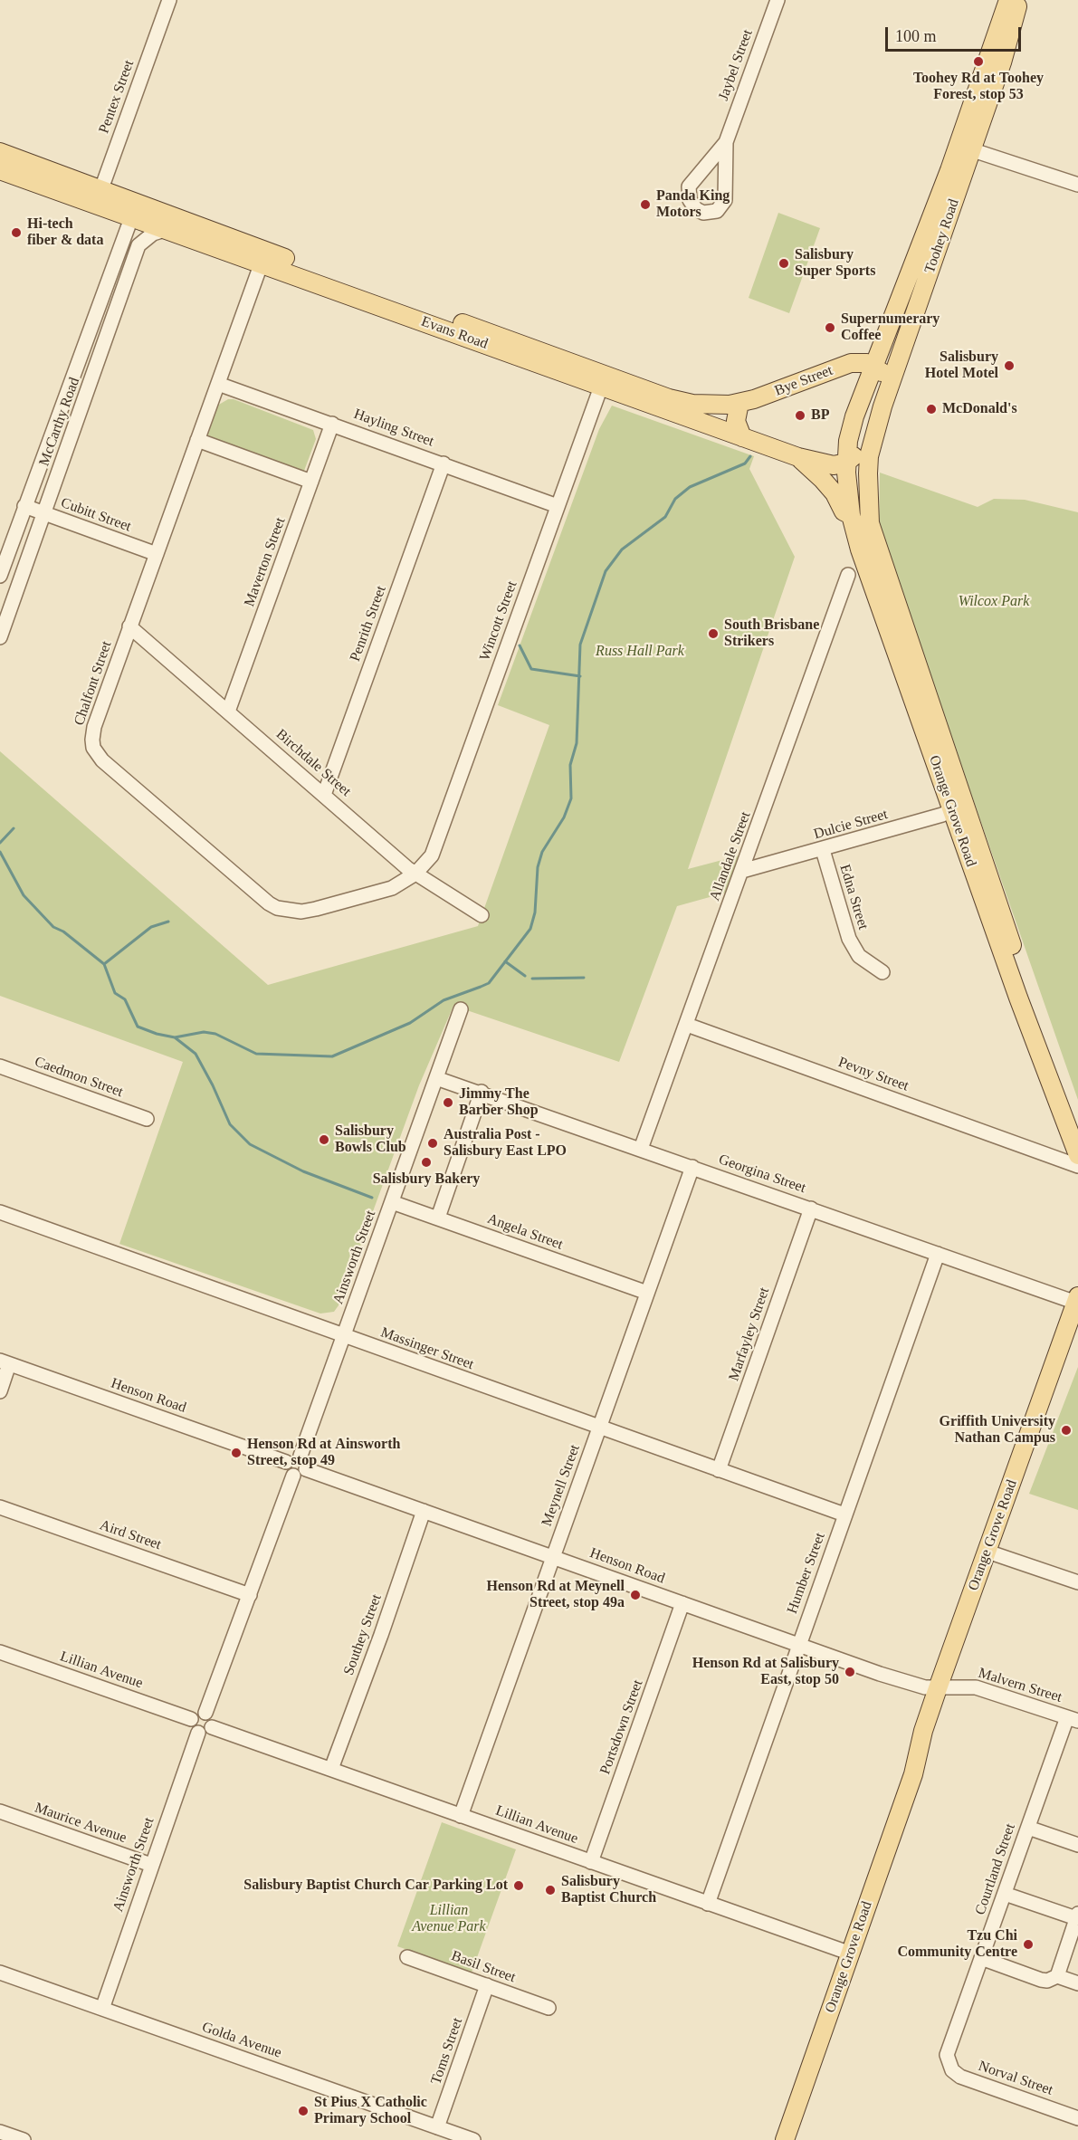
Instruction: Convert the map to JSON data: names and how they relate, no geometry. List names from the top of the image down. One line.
{"streets":{"main road":["Toohey Road","Evans Road","Bye Street","Orange Grove Road"],"street":["Jaybel Street","Pentex Street","McCarthy Road","Hayling Street","Cubitt Street","Maverton Street","Wincott Street","Penrith Street","Chalfont Street","Birchdale Street","Dulcie Street","Allandale Street","Edna Street","Pevny Street","Caedmon Street","Georgina Street","Angela Street","Ainsworth Street","Marfayley Street","Massinger Street","Henson Road","Meynell Street","Aird Street","Humber Street","Southey Street","Lillian Avenue","Malvern Street","Portsdown Street","Maurice Avenue","Courtland Street","Basil Street","Golda Avenue","Toms Street","Norval Street"]},"crossings":[["Pentex Street","Evans Road"],["Toohey Road","Evans Road"],["Toohey Road","Bye Street"],["Toohey Road","Orange Grove Road"],["Evans Road","Bye Street"],["Evans Road","McCarthy Road"],["Evans Road","Wincott Street"],["Evans Road","Chalfont Street"],["Evans Road","Orange Grove Road"],["McCarthy Road","Cubitt Street"],["Hayling Street","Maverton Street"],["Hayling Street","Wincott Street"],["Hayling Street","Penrith Street"],["Hayling Street","Chalfont Street"],["Cubitt Street","Chalfont Street"],["Maverton Street","Birchdale Street"],["Wincott Street","Chalfont Street"],["Wincott Street","Birchdale Street"],["Penrith Street","Birchdale Street"],["Chalfont Street","Birchdale Street"],["Orange Grove Road","Dulcie Street"],["Orange Grove Road","Georgina Street"],["Orange Grove Road","Henson Road"],["Orange Grove Road","Lillian Avenue"],["Orange Grove Road","Malvern Street"],["Dulcie Street","Allandale Street"],["Dulcie Street","Edna Street"],["Allandale Street","Pevny Street"],["Allandale Street","Georgina Street"],["Georgina Street","Ainsworth Street"],["Georgina Street","Marfayley Street"],["Georgina Street","Meynell Street"],["Georgina Street","Humber Street"],["Angela Street","Ainsworth Street"],["Angela Street","Meynell Street"],["Ainsworth Street","Massinger Street"],["Ainsworth Street","Henson Road"],["Ainsworth Street","Lillian Avenue"],["Ainsworth Street","Maurice Avenue"],["Ainsworth Street","Golda Avenue"],["Marfayley Street","Massinger Street"],["Massinger Street","Meynell Street"],["Massinger Street","Humber Street"],["Henson Road","Meynell Street"],["Henson Road","Humber Street"],["Henson Road","Southey Street"],["Henson Road","Malvern Street"],["Henson Road","Portsdown Street"],["Meynell Street","Lillian Avenue"],["Humber Street","Lillian Avenue"],["Southey Street","Lillian Avenue"],["Lillian Avenue","Portsdown Street"],["Malvern Street","Courtland Street"],["Courtland Street","Norval Street"],["Basil Street","Toms Street"],["Golda Avenue","Toms Street"]],"parks":["Wilcox Park","Russ Hall Park","Lillian Avenue Park"],"places":["Toohey Rd at Toohey Forest, stop 53","Panda King Motors","Hi-tech fiber & data","Salisbury Super Sports","Supernumerary Coffee","Salisbury Hotel Motel","McDonald's","BP","South Brisbane Strikers","Jimmy The Barber Shop","Salisbury Bowls Club","Australia Post - Salisbury East LPO","Salisbury Bakery","Griffith University Nathan Campus","Henson Rd at Ainsworth Street, stop 49","Henson Rd at Meynell Street, stop 49a","Henson Rd at Salisbury East, stop 50","Salisbury Baptist Church Car Parking Lot","Salisbury Baptist Church","Tzu Chi Community Centre","St Pius X Catholic Primary School"],"scale_bar":"100 m"}
